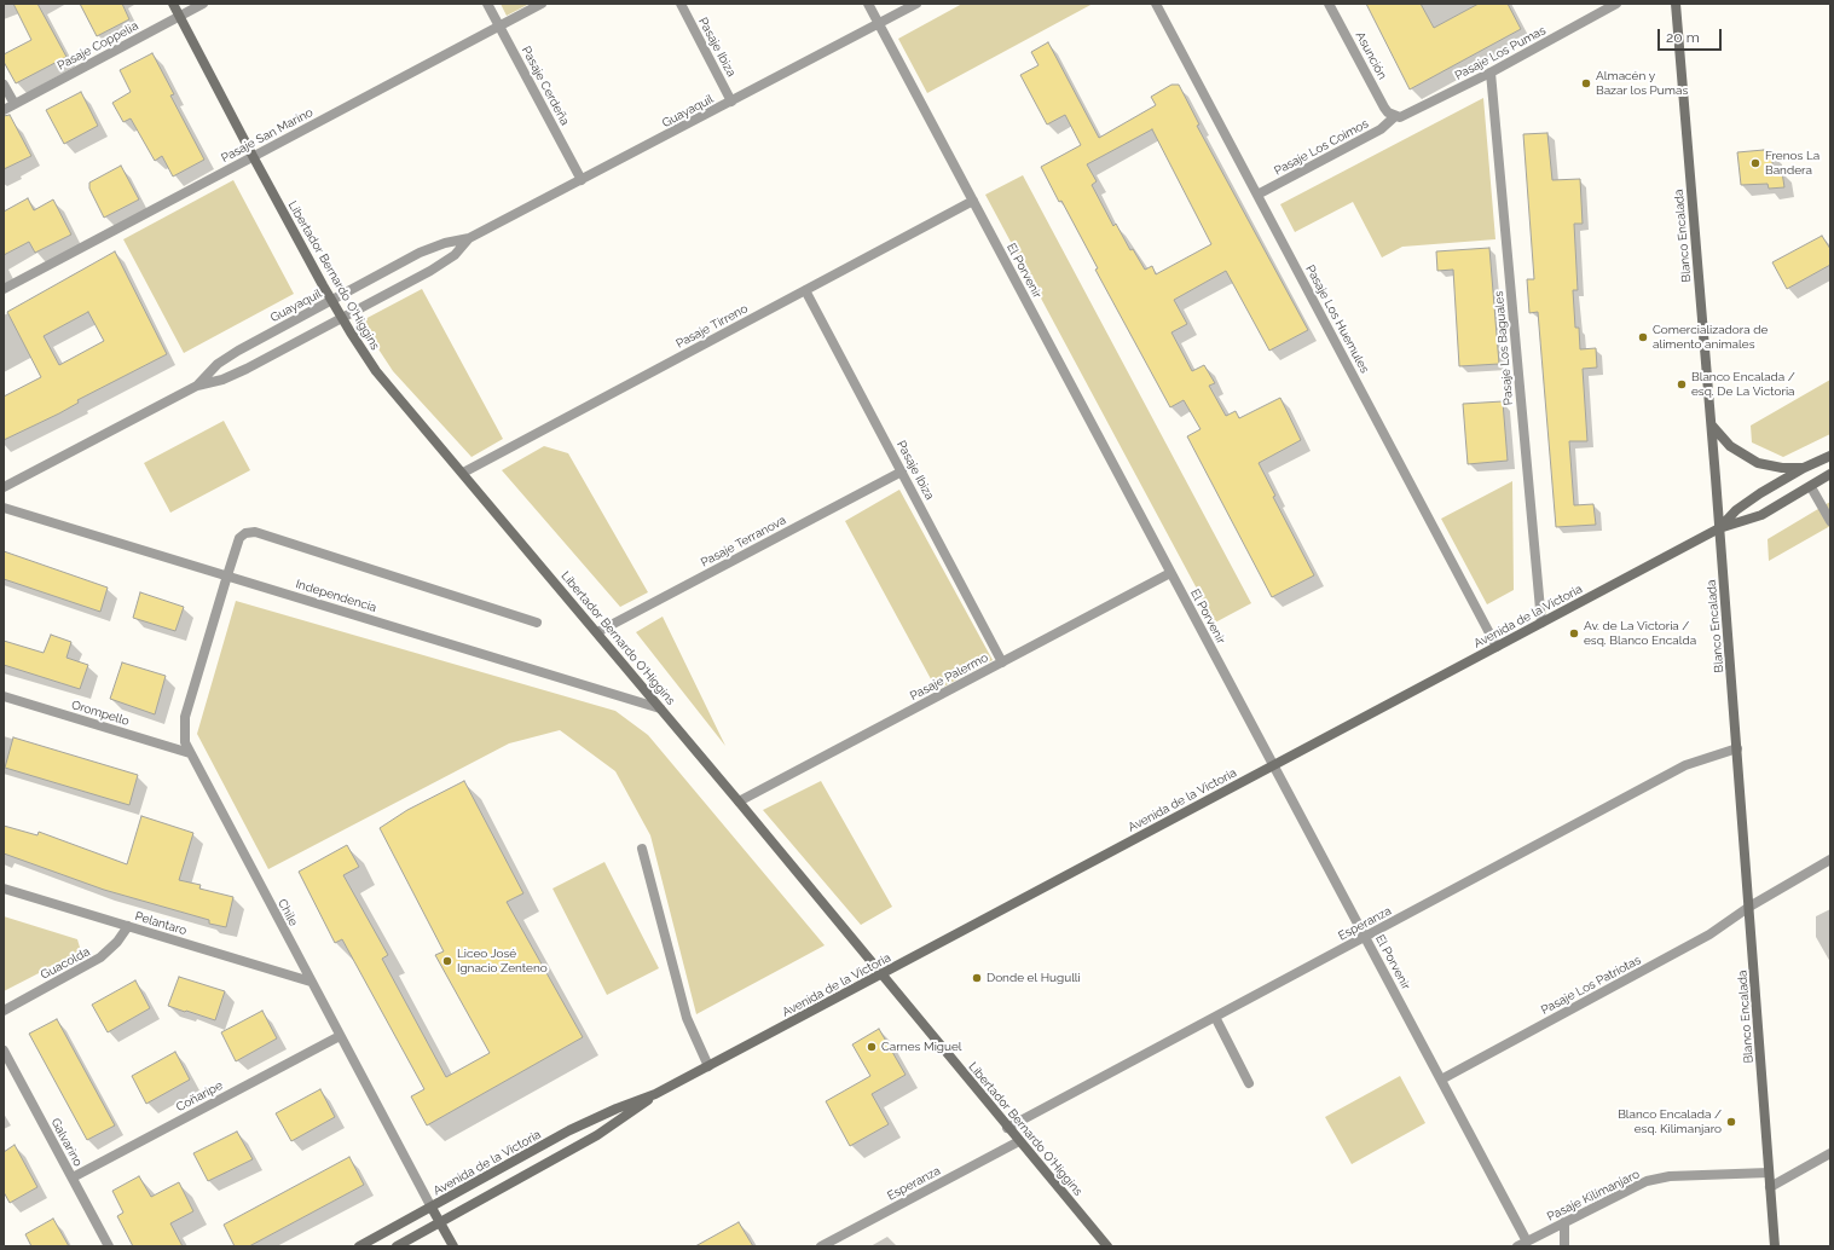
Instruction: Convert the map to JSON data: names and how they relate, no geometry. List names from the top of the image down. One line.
{"streets":{"street":["Pasaje Coppelia","Pasaje Ibiza","Pasaje Los Pumas","Asunción","Pasaje Cerdeña","Guayaquil","Pasaje San Marino","Pasaje Los Coimos","Blanco Encalada","El Porvenir","Libertador Bernardo O'Higgins","Pasaje Los Huemules","Pasaje Tirreno","Pasaje Los Baguales","Pasaje Terranova","Independencia","Avenida de la Victoria","Pasaje Palermo","Orompello","Chile","Pelantaro","Esperanza","Guacolda","Pasaje Los Patriotas","Coñaripe","Galvarino","Pasaje Kilimanjaro"]},"crossings":[["Pasaje Coppelia","Libertador Bernardo O'Higgins"],["Pasaje Ibiza","Guayaquil"],["Pasaje Ibiza","Pasaje Tirreno"],["Pasaje Ibiza","Pasaje Terranova"],["Pasaje Ibiza","Pasaje Palermo"],["Pasaje Los Pumas","Asunción"],["Pasaje Los Pumas","Pasaje Los Coimos"],["Pasaje Los Pumas","Pasaje Los Baguales"],["Asunción","Pasaje Los Coimos"],["Pasaje Cerdeña","Guayaquil"],["Pasaje Cerdeña","Pasaje San Marino"],["Guayaquil","El Porvenir"],["Guayaquil","Libertador Bernardo O'Higgins"],["Pasaje San Marino","Libertador Bernardo O'Higgins"],["Pasaje Los Coimos","Pasaje Los Huemules"],["Blanco Encalada","Avenida de la Victoria"],["Blanco Encalada","Esperanza"],["Blanco Encalada","Pasaje Los Patriotas"],["Blanco Encalada","Pasaje Kilimanjaro"],["El Porvenir","Pasaje Tirreno"],["El Porvenir","Avenida de la Victoria"],["El Porvenir","Pasaje Palermo"],["El Porvenir","Esperanza"],["El Porvenir","Pasaje Los Patriotas"],["El Porvenir","Pasaje Kilimanjaro"],["Libertador Bernardo O'Higgins","Pasaje Tirreno"],["Libertador Bernardo O'Higgins","Pasaje Terranova"],["Libertador Bernardo O'Higgins","Independencia"],["Libertador Bernardo O'Higgins","Avenida de la Victoria"],["Libertador Bernardo O'Higgins","Pasaje Palermo"],["Libertador Bernardo O'Higgins","Esperanza"],["Pasaje Los Huemules","Avenida de la Victoria"],["Pasaje Los Baguales","Avenida de la Victoria"],["Independencia","Chile"],["Avenida de la Victoria","Chile"],["Orompello","Chile"],["Chile","Pelantaro"],["Chile","Coñaripe"],["Pelantaro","Guacolda"],["Coñaripe","Galvarino"]],"places":["Almacén y Bazar los Pumas","Frenos La Bandera","Comercializadora de alimento animales","Blanco Encalada / esq. De La Victoria","Av. de La Victoria / esq. Blanco Encalda","Liceo José Ignacio Zenteno","Donde el Hugulli","Carnes Miguel","Blanco Encalada / esq. Kilimanjaro"],"scale_bar":"20 m"}
